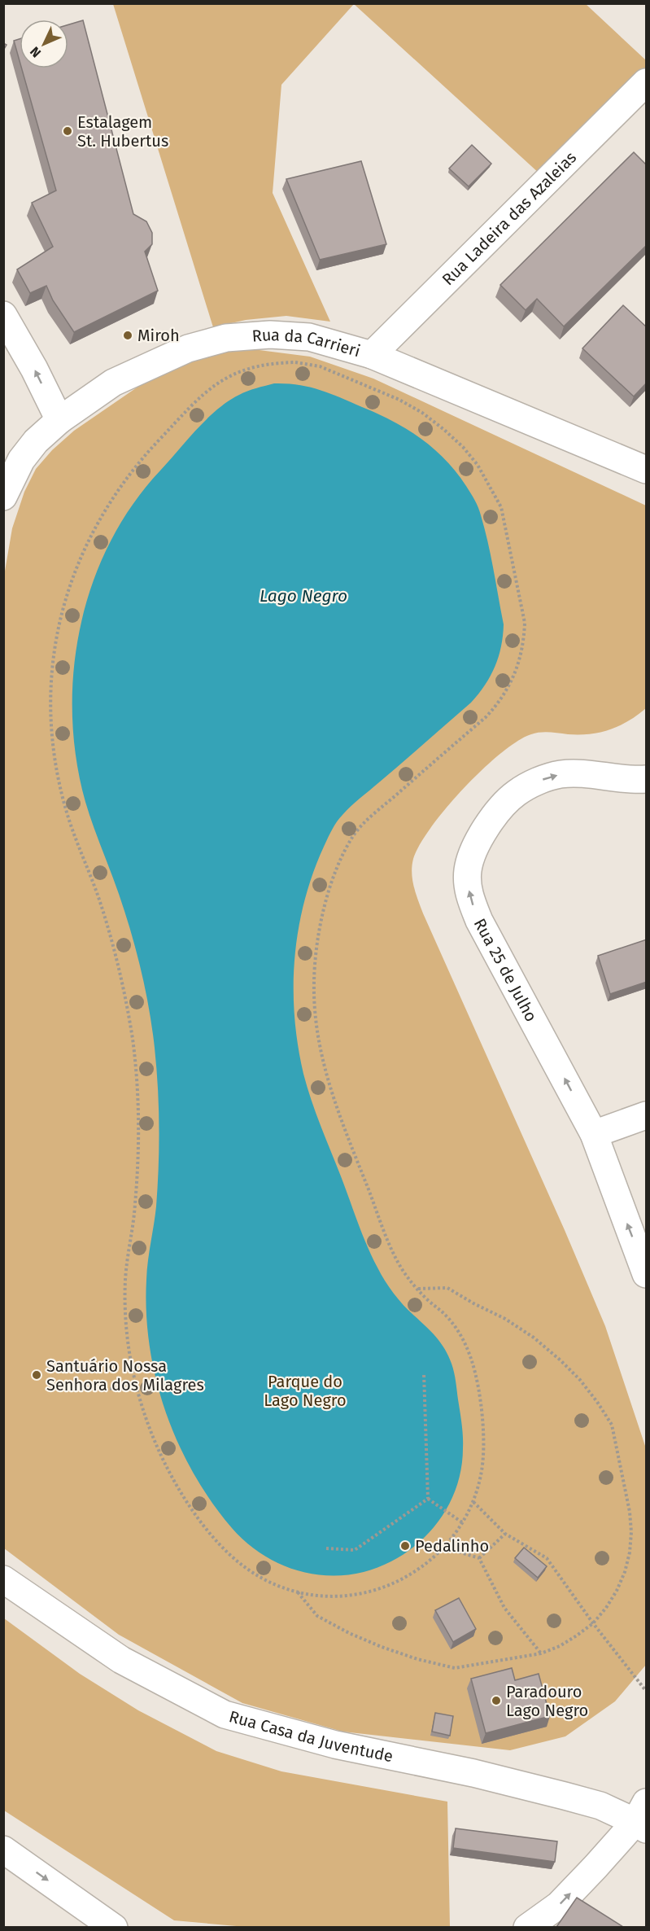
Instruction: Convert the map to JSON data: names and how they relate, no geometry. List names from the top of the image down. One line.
{"streets":{"street":["Rua Ladeira das Azaleias","Rua da Carrieri","Rua 25 de Julho","Rua Casa da Juventude"]},"crossings":[["Rua Ladeira das Azaleias","Rua da Carrieri"]],"water":["Lago Negro"],"parks":["Parque do Lago Negro"],"places":["Estalagem St. Hubertus","Miroh","Santuário Nossa Senhora dos Milagres","Pedalinho","Paradouro Lago Negro"],"north":"bottom left"}
